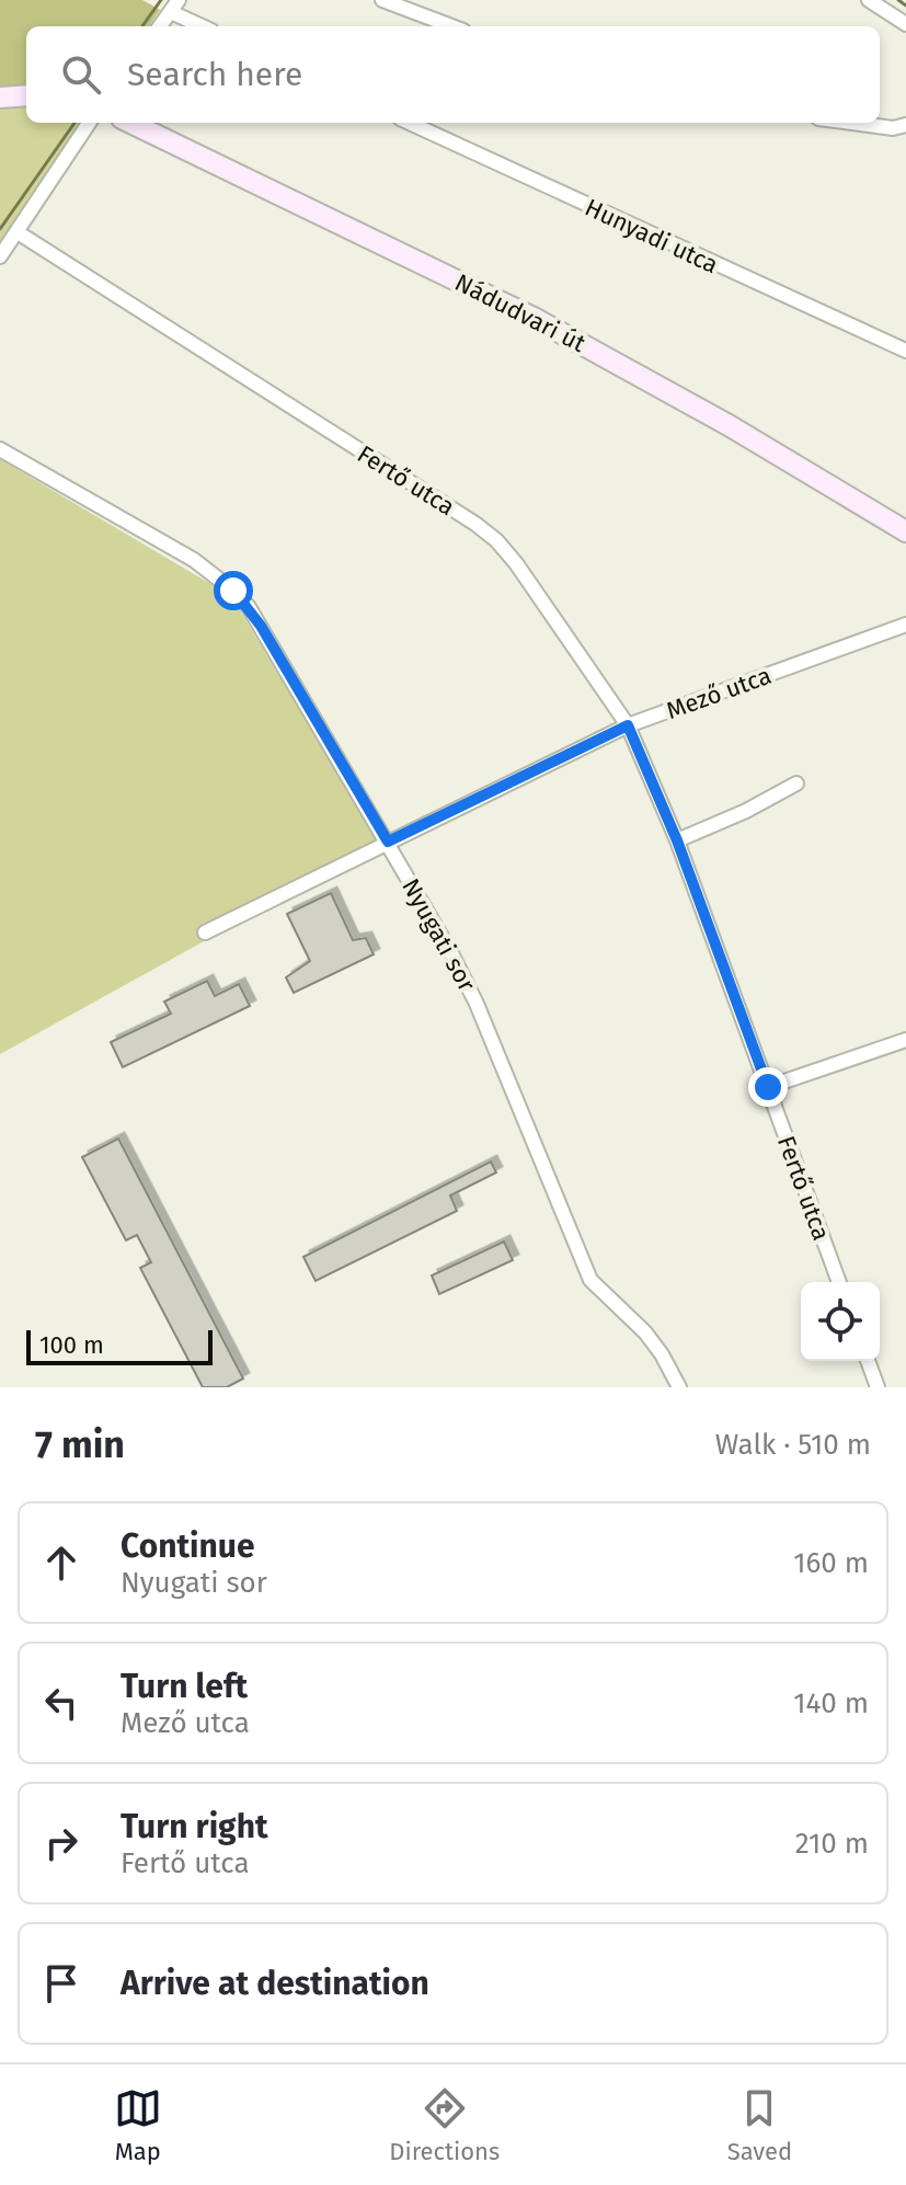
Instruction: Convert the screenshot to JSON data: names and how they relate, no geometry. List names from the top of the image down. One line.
{"streets":{"main road":["Nádudvari út"],"street":["Hunyadi utca","Fertő utca","Mező utca","Nyugati sor"]},"crossings":[["Fertő utca","Mező utca"],["Mező utca","Nyugati sor"]],"scale_bar":"100 m","page":{"search":"Search here","scale":"100 m","heading":["7 min","Walk · 510 m"],"list":[["Continue","Nyugati sor","160 m"],["Turn left","Mező utca","140 m"],["Turn right","Fertő utca","210 m"],"Arrive at destination"],"nav":["Map","Directions","Saved"]}}
